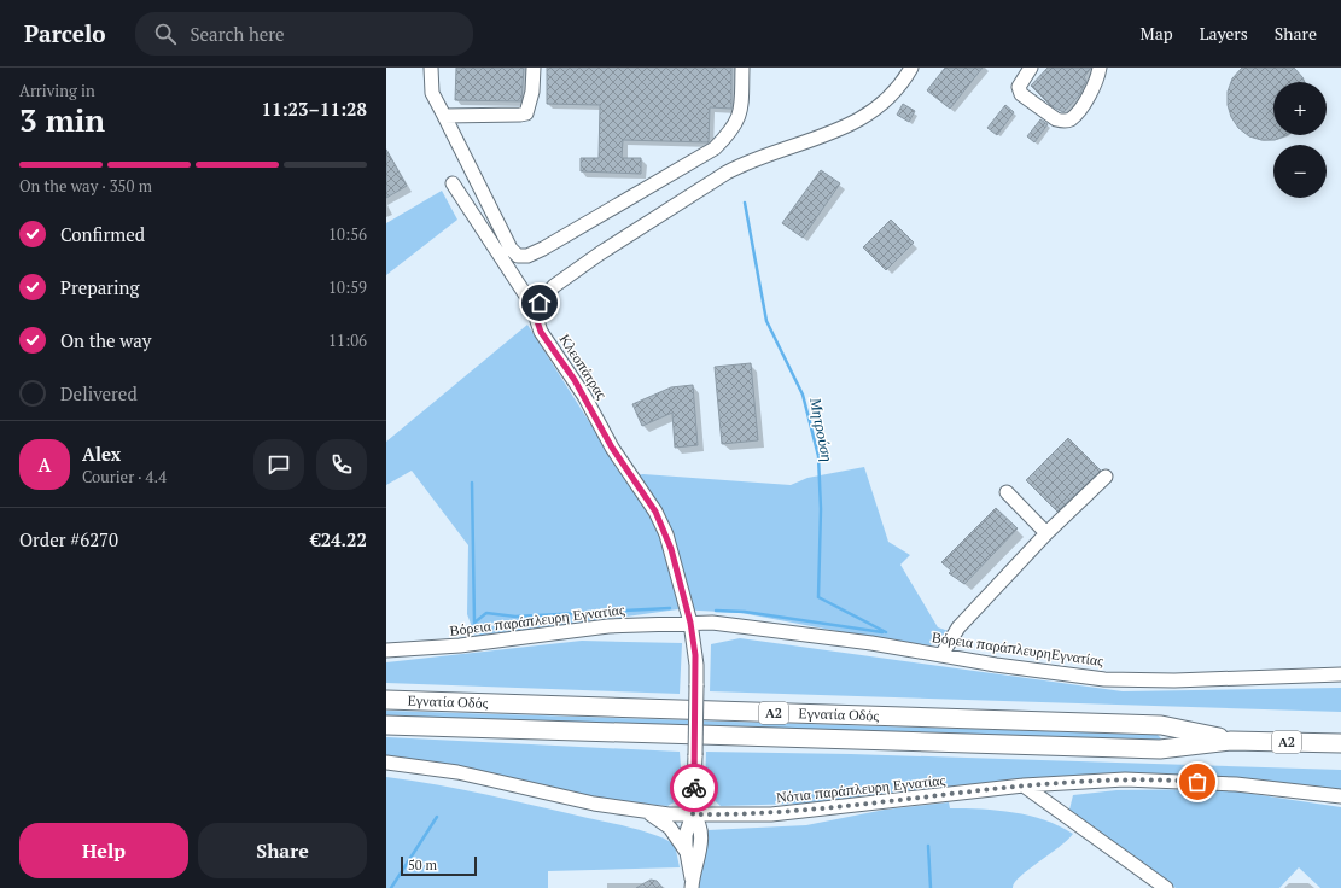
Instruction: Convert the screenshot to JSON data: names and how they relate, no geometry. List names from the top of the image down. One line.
{"streets":{"highway":["Εγνατία Οδός","Α2"],"street":["Κλεοπάτρας","Βόρεια παράπλευρη Εγνατίας","Βόρεια παράπλευρηΕγνατίας","Νότια παράπλευρη Εγνατίας"]},"crossings":[["Κλεοπάτρας","Βόρεια παράπλευρη Εγνατίας"],["Κλεοπάτρας","Βόρεια παράπλευρηΕγνατίας"],["Κλεοπάτρας","Νότια παράπλευρη Εγνατίας"],["Βόρεια παράπλευρη Εγνατίας","Βόρεια παράπλευρηΕγνατίας"]],"water":["Μητρούση"],"scale_bar":"50 m","page":{"header":"Parcelo","search":"Search here","nav":["Map","Layers","Share"],"heading":["3 min","Arriving in","11:23–11:28"],"panel":["Alex","Courier · 4.4","Order #6270","€24.22"],"map_buttons":["+","−"],"bar":"On the way · 350 m","list":[["Confirmed","10:56"],["Preparing","10:59"],["On the way","11:06"],"Delivered"],"round":"A","buttons":["Help","Share"],"scale":"50 m"}}
